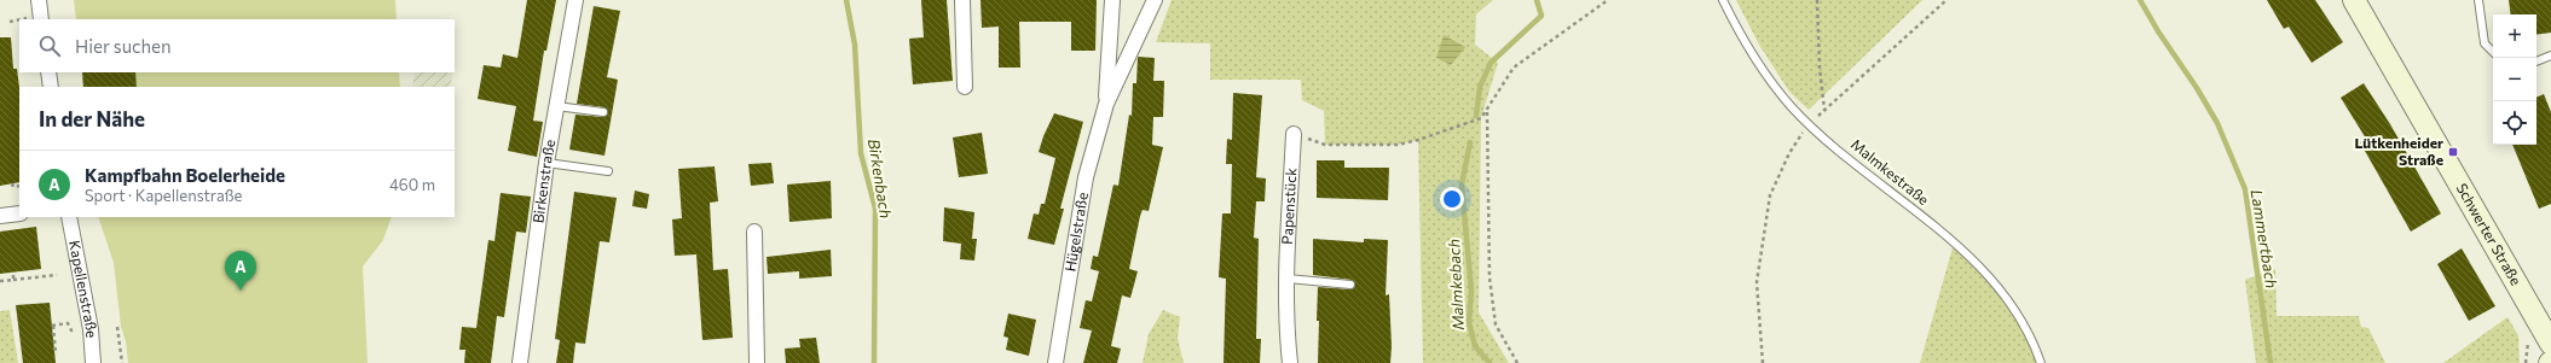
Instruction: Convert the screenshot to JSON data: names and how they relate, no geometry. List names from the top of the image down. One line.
{"streets":{"main road":["Schwerter Straße"],"street":["Birkenstraße","Papenstück","Hügelstraße","Kapellenstraße"],"lane":["Malmkestraße"]},"water":["Birkenbach","Lammertbach","Malmkebach"],"places":{"transit":["Lütkenheider Straße"]},"page":{"map_buttons":["+","−"],"search":"Hier suchen","heading":"In der Nähe","list":[{"mark":"A","name":"Kampfbahn Boelerheide","note":"Sport · Kapellenstraße","value":"460 m"}],"pins":"A"}}
